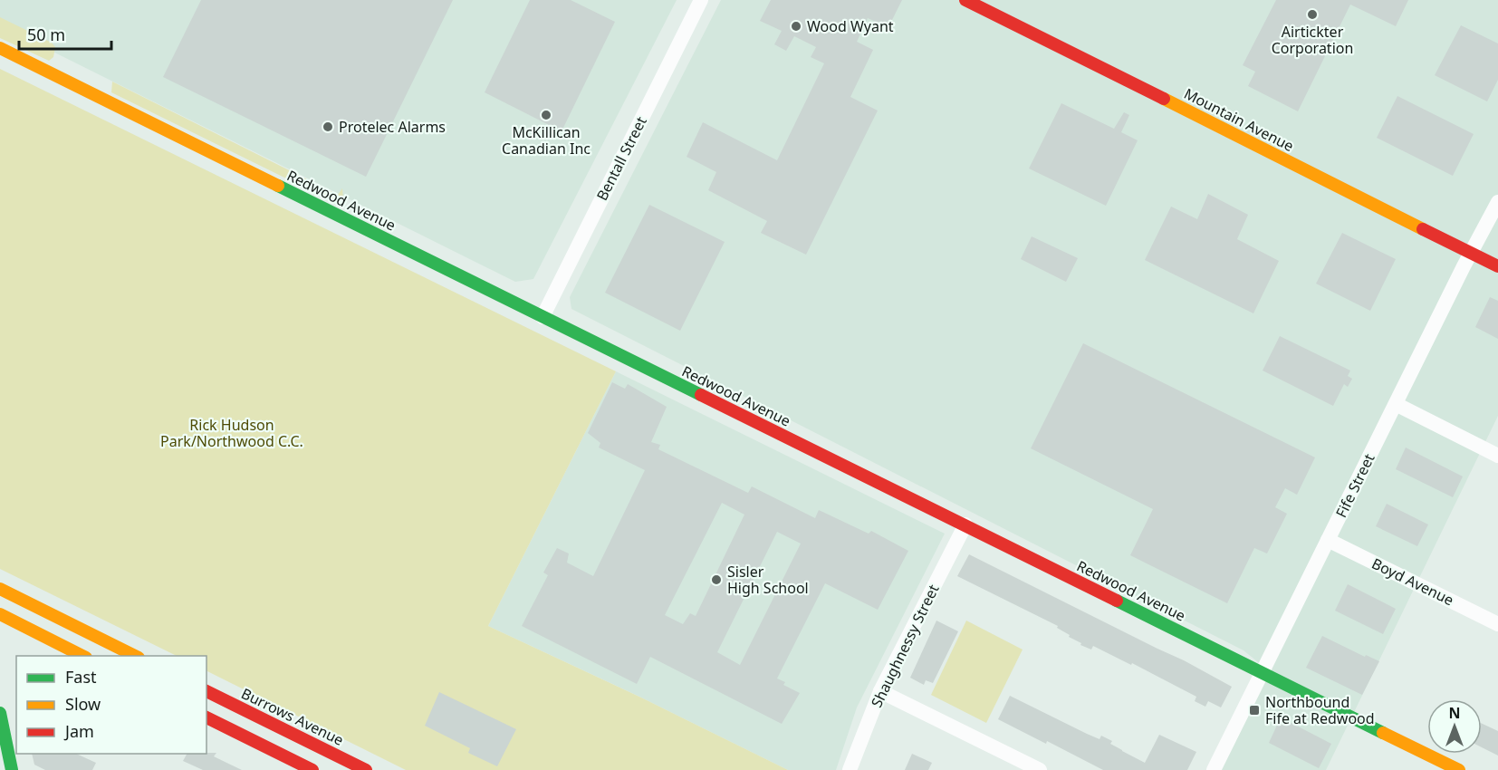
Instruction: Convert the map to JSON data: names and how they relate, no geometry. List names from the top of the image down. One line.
{"streets":{"street":["Mountain Avenue","Bentall Street","Redwood Avenue","Fife Street","Boyd Avenue","Shaughnessy Street","Burrows Avenue"]},"crossings":[["Mountain Avenue","Fife Street"],["Bentall Street","Redwood Avenue"],["Redwood Avenue","Fife Street"],["Redwood Avenue","Shaughnessy Street"],["Fife Street","Boyd Avenue"]],"parks":["Rick Hudson Park/Northwood C.C."],"places":{"other":["Airtickter Corporation","Wood Wyant","McKillican Canadian Inc","Protelec Alarms","Sisler High School"],"transit":["Northbound Fife at Redwood"]},"legend":["Fast","Slow","Jam"],"scale_bar":"50 m","north":"top"}
